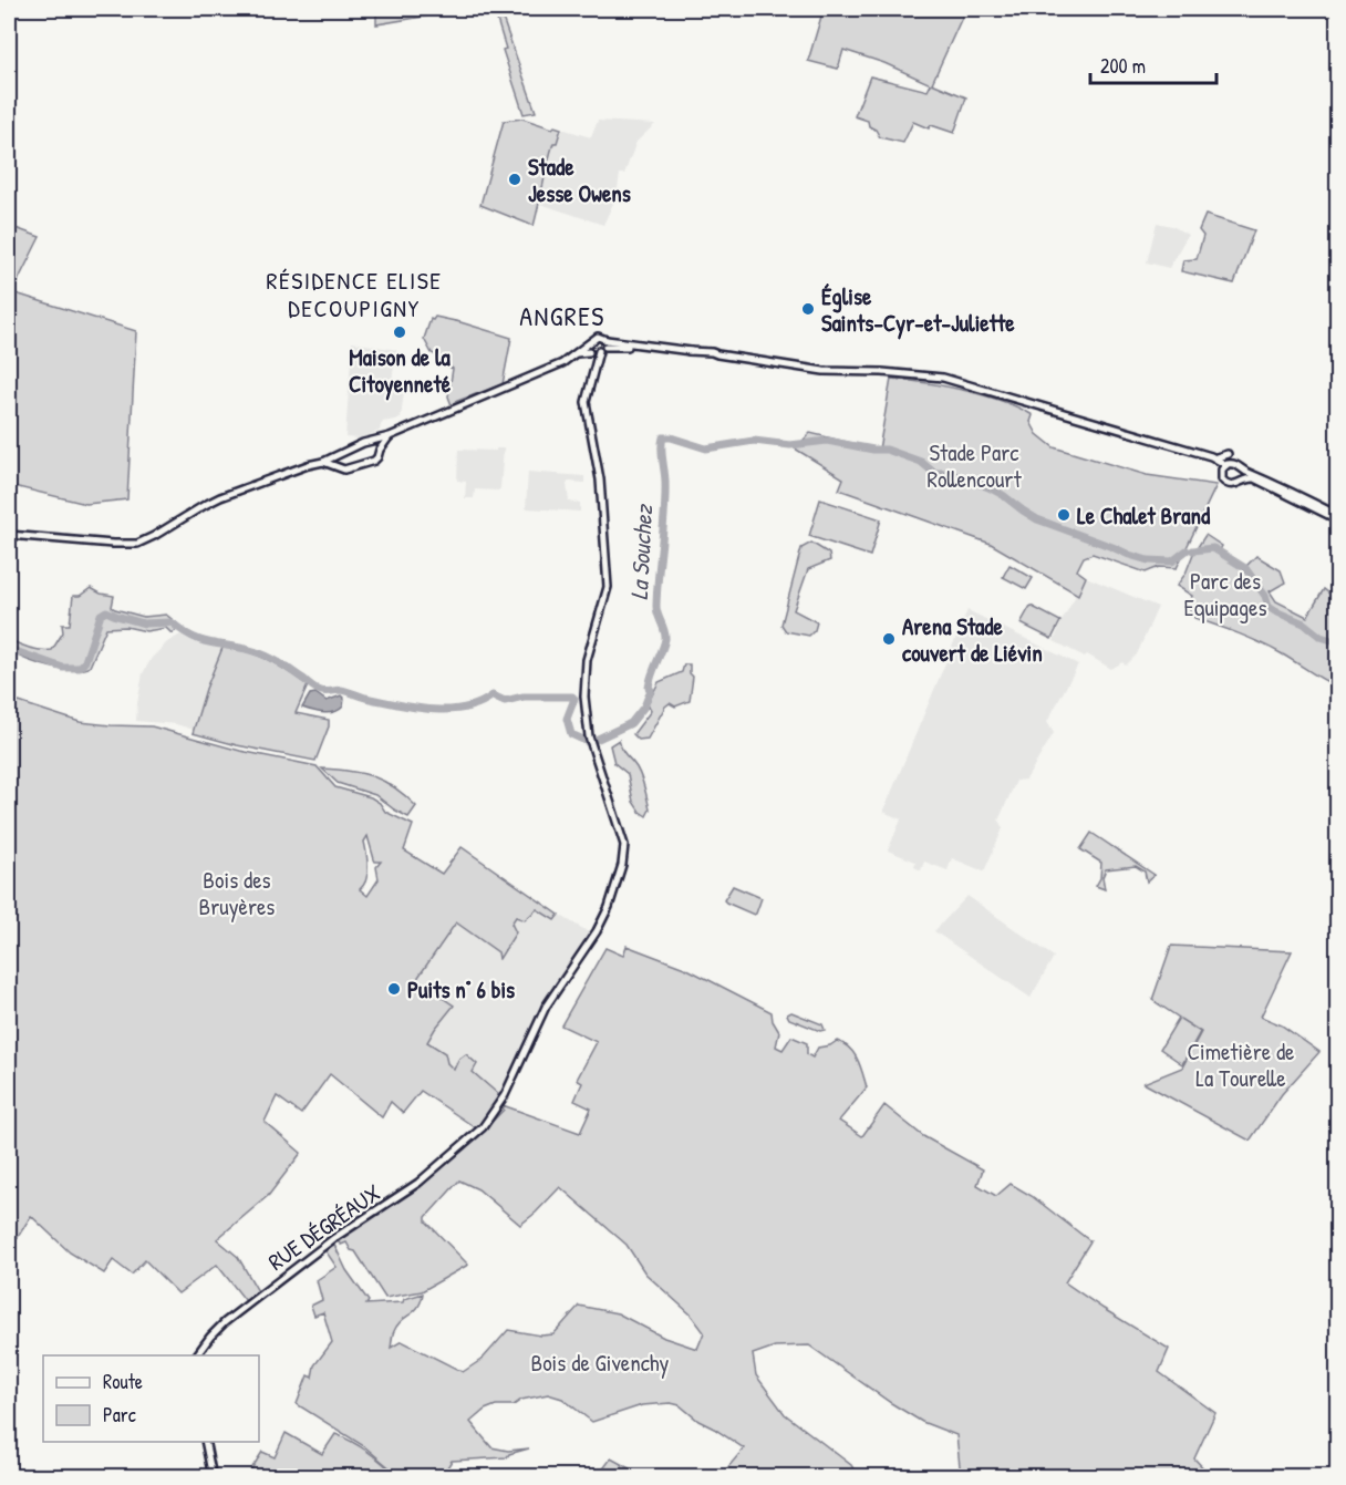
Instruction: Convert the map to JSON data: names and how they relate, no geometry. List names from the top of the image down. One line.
{"streets":{"main road":["RUE DÉGRÉAUX"]},"districts":["RÉSIDENCE ELISE DECOUPIGNY","ANGRES"],"water":["La Souchez"],"parks":["Stade Parc Rollencourt","Parc des Equipages","Bois des Bruyères","Cimetière de La Tourelle","Bois de Givenchy"],"places":["Stade Jesse Owens","Église Saints-Cyr-et-Juliette","Maison de la Citoyenneté","Le Chalet Brand","Arena Stade couvert de Liévin","Puits n° 6 bis"],"legend":["Route","Parc"],"scale_bar":"200 m"}
